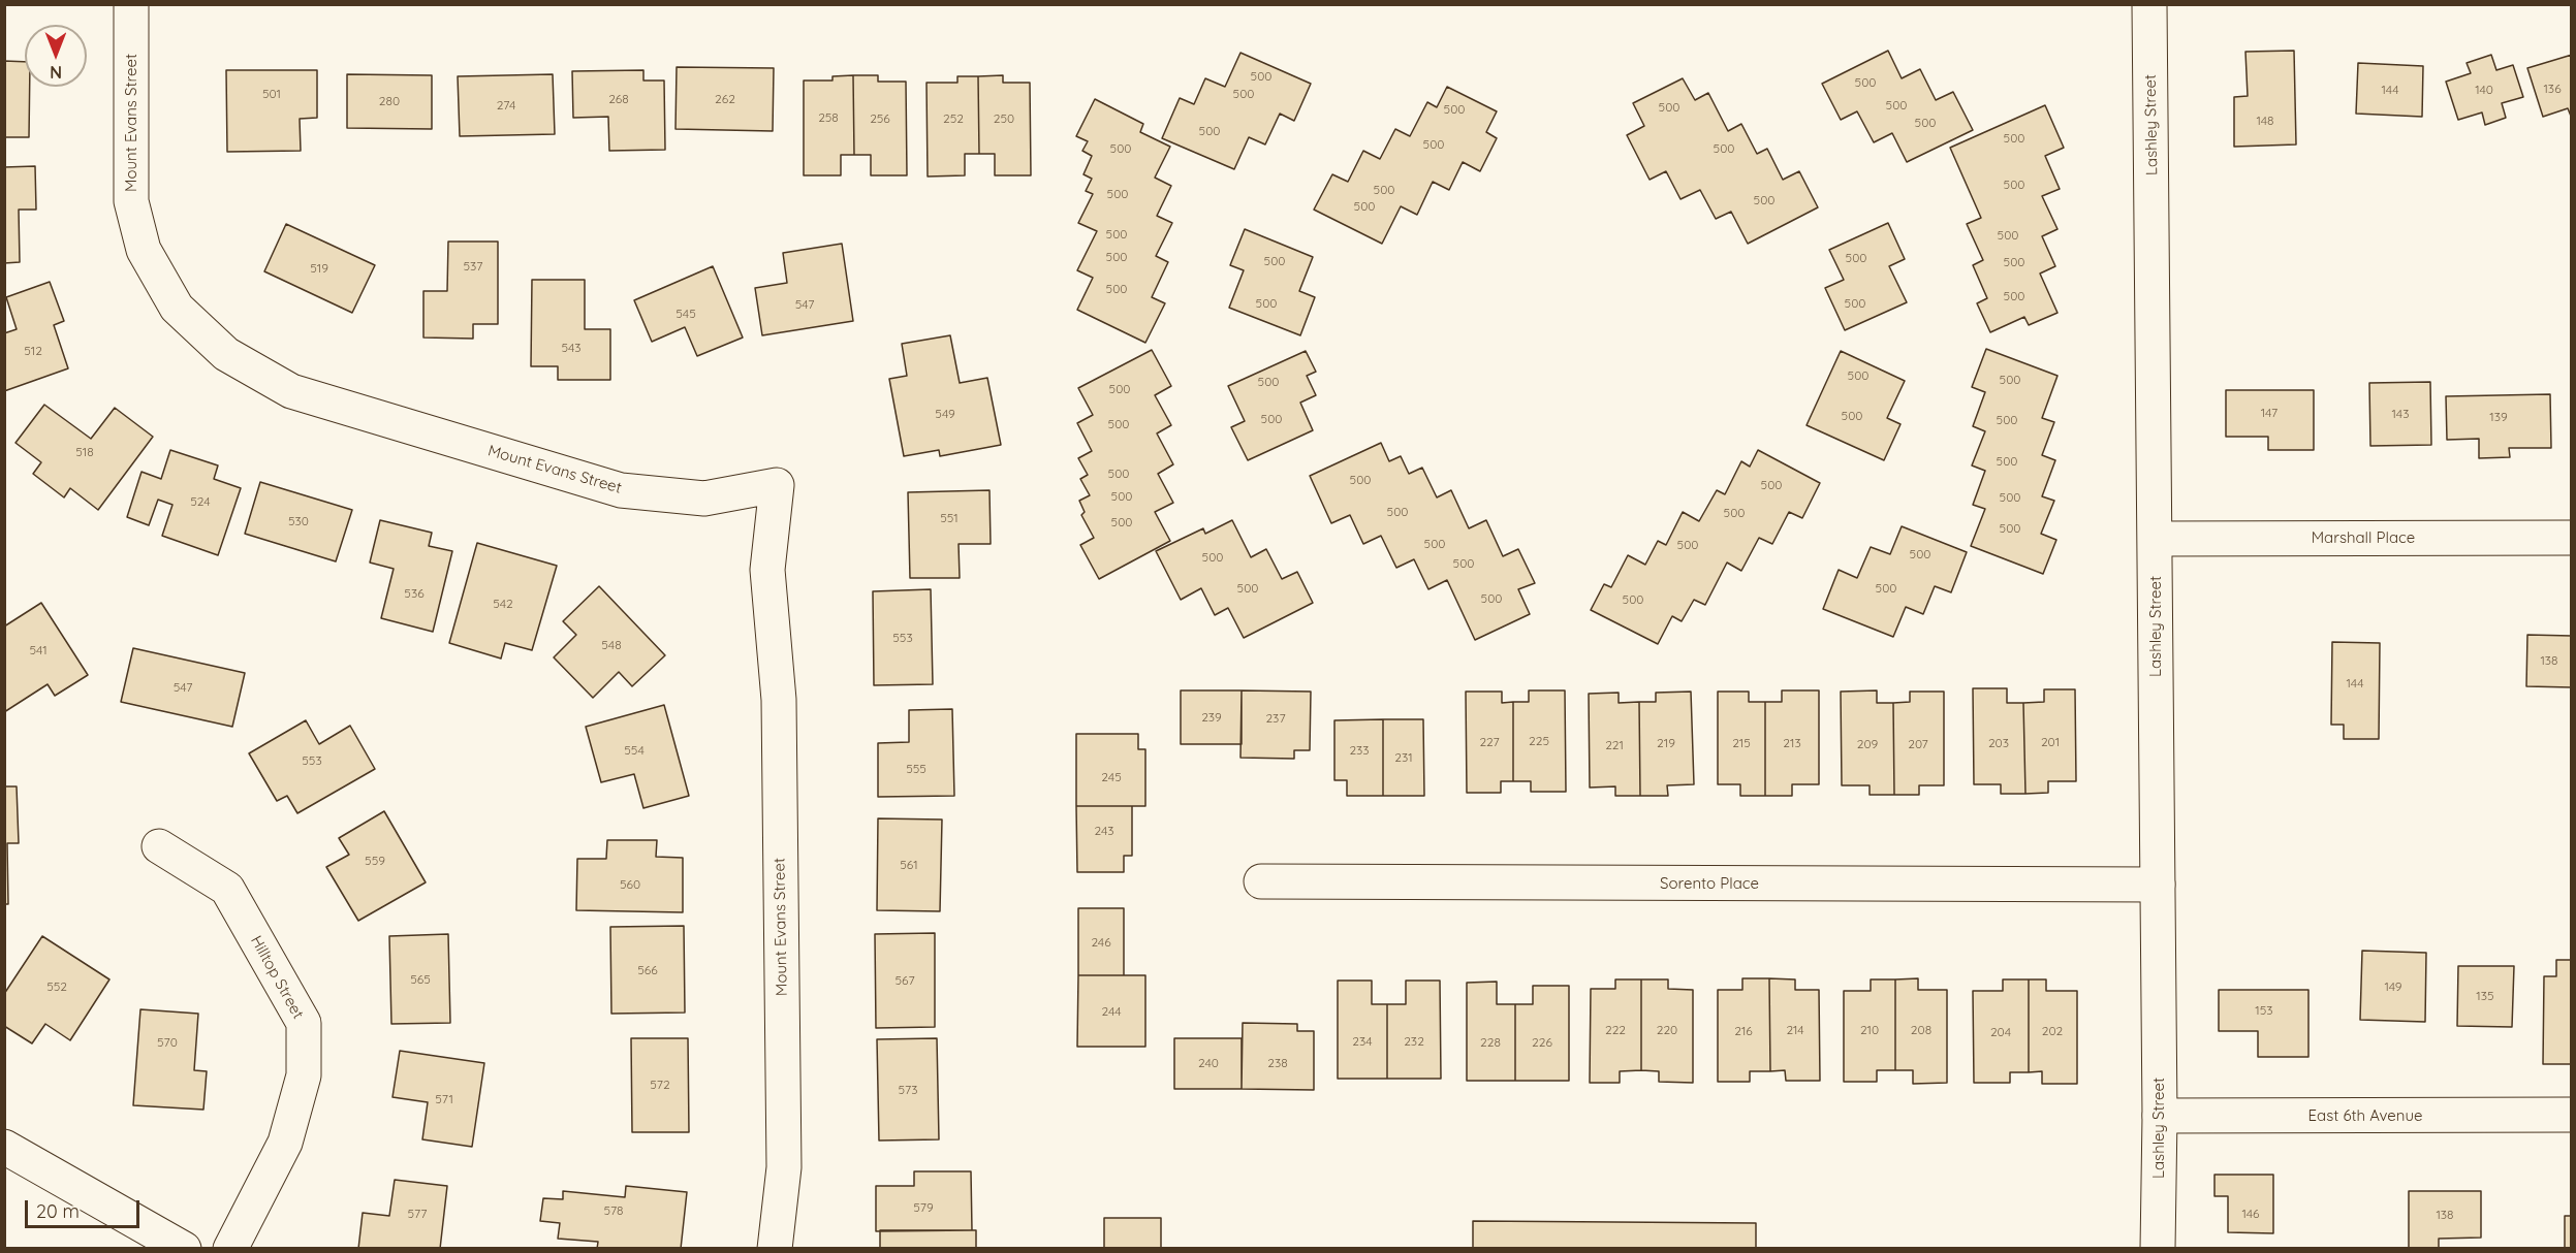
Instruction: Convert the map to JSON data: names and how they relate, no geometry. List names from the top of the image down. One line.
{"streets":{"street":["Mount Evans Street","Lashley Street","Marshall Place","Sorento Place","Hilltop Street","East 6th Avenue"]},"crossings":[["Lashley Street","Marshall Place"],["Lashley Street","Sorento Place"],["Lashley Street","East 6th Avenue"]],"house_numbers":["500","500","136","144","140","501","500","268","262","280","274","500","500","500","258","256","252","250","148","500","500","500","500","500","500","500","500","500","500","500","500","500","500","500","500","500","537","519","500","500","500","500","547","545","543","512","500","500","500","500","147","549","143","500","139","500","500","500","518","500","500","500","500","500","500","524","500","500","551","530","500","500","500","500","500","500","500","500","500","536","500","500","542","553","548","541","138","144","547","239","237","225","227","201","219","215","213","203","209","207","221","554","233","231","553","555","245","243","559","561","560","246","566","565","567","552","149","135","153","244","222","220","214","210","208","216","202","204","234","232","570","228","226","240","238","572","573","571","579","578","577","146","138"],"scale_bar":"20 m","north":"bottom"}
